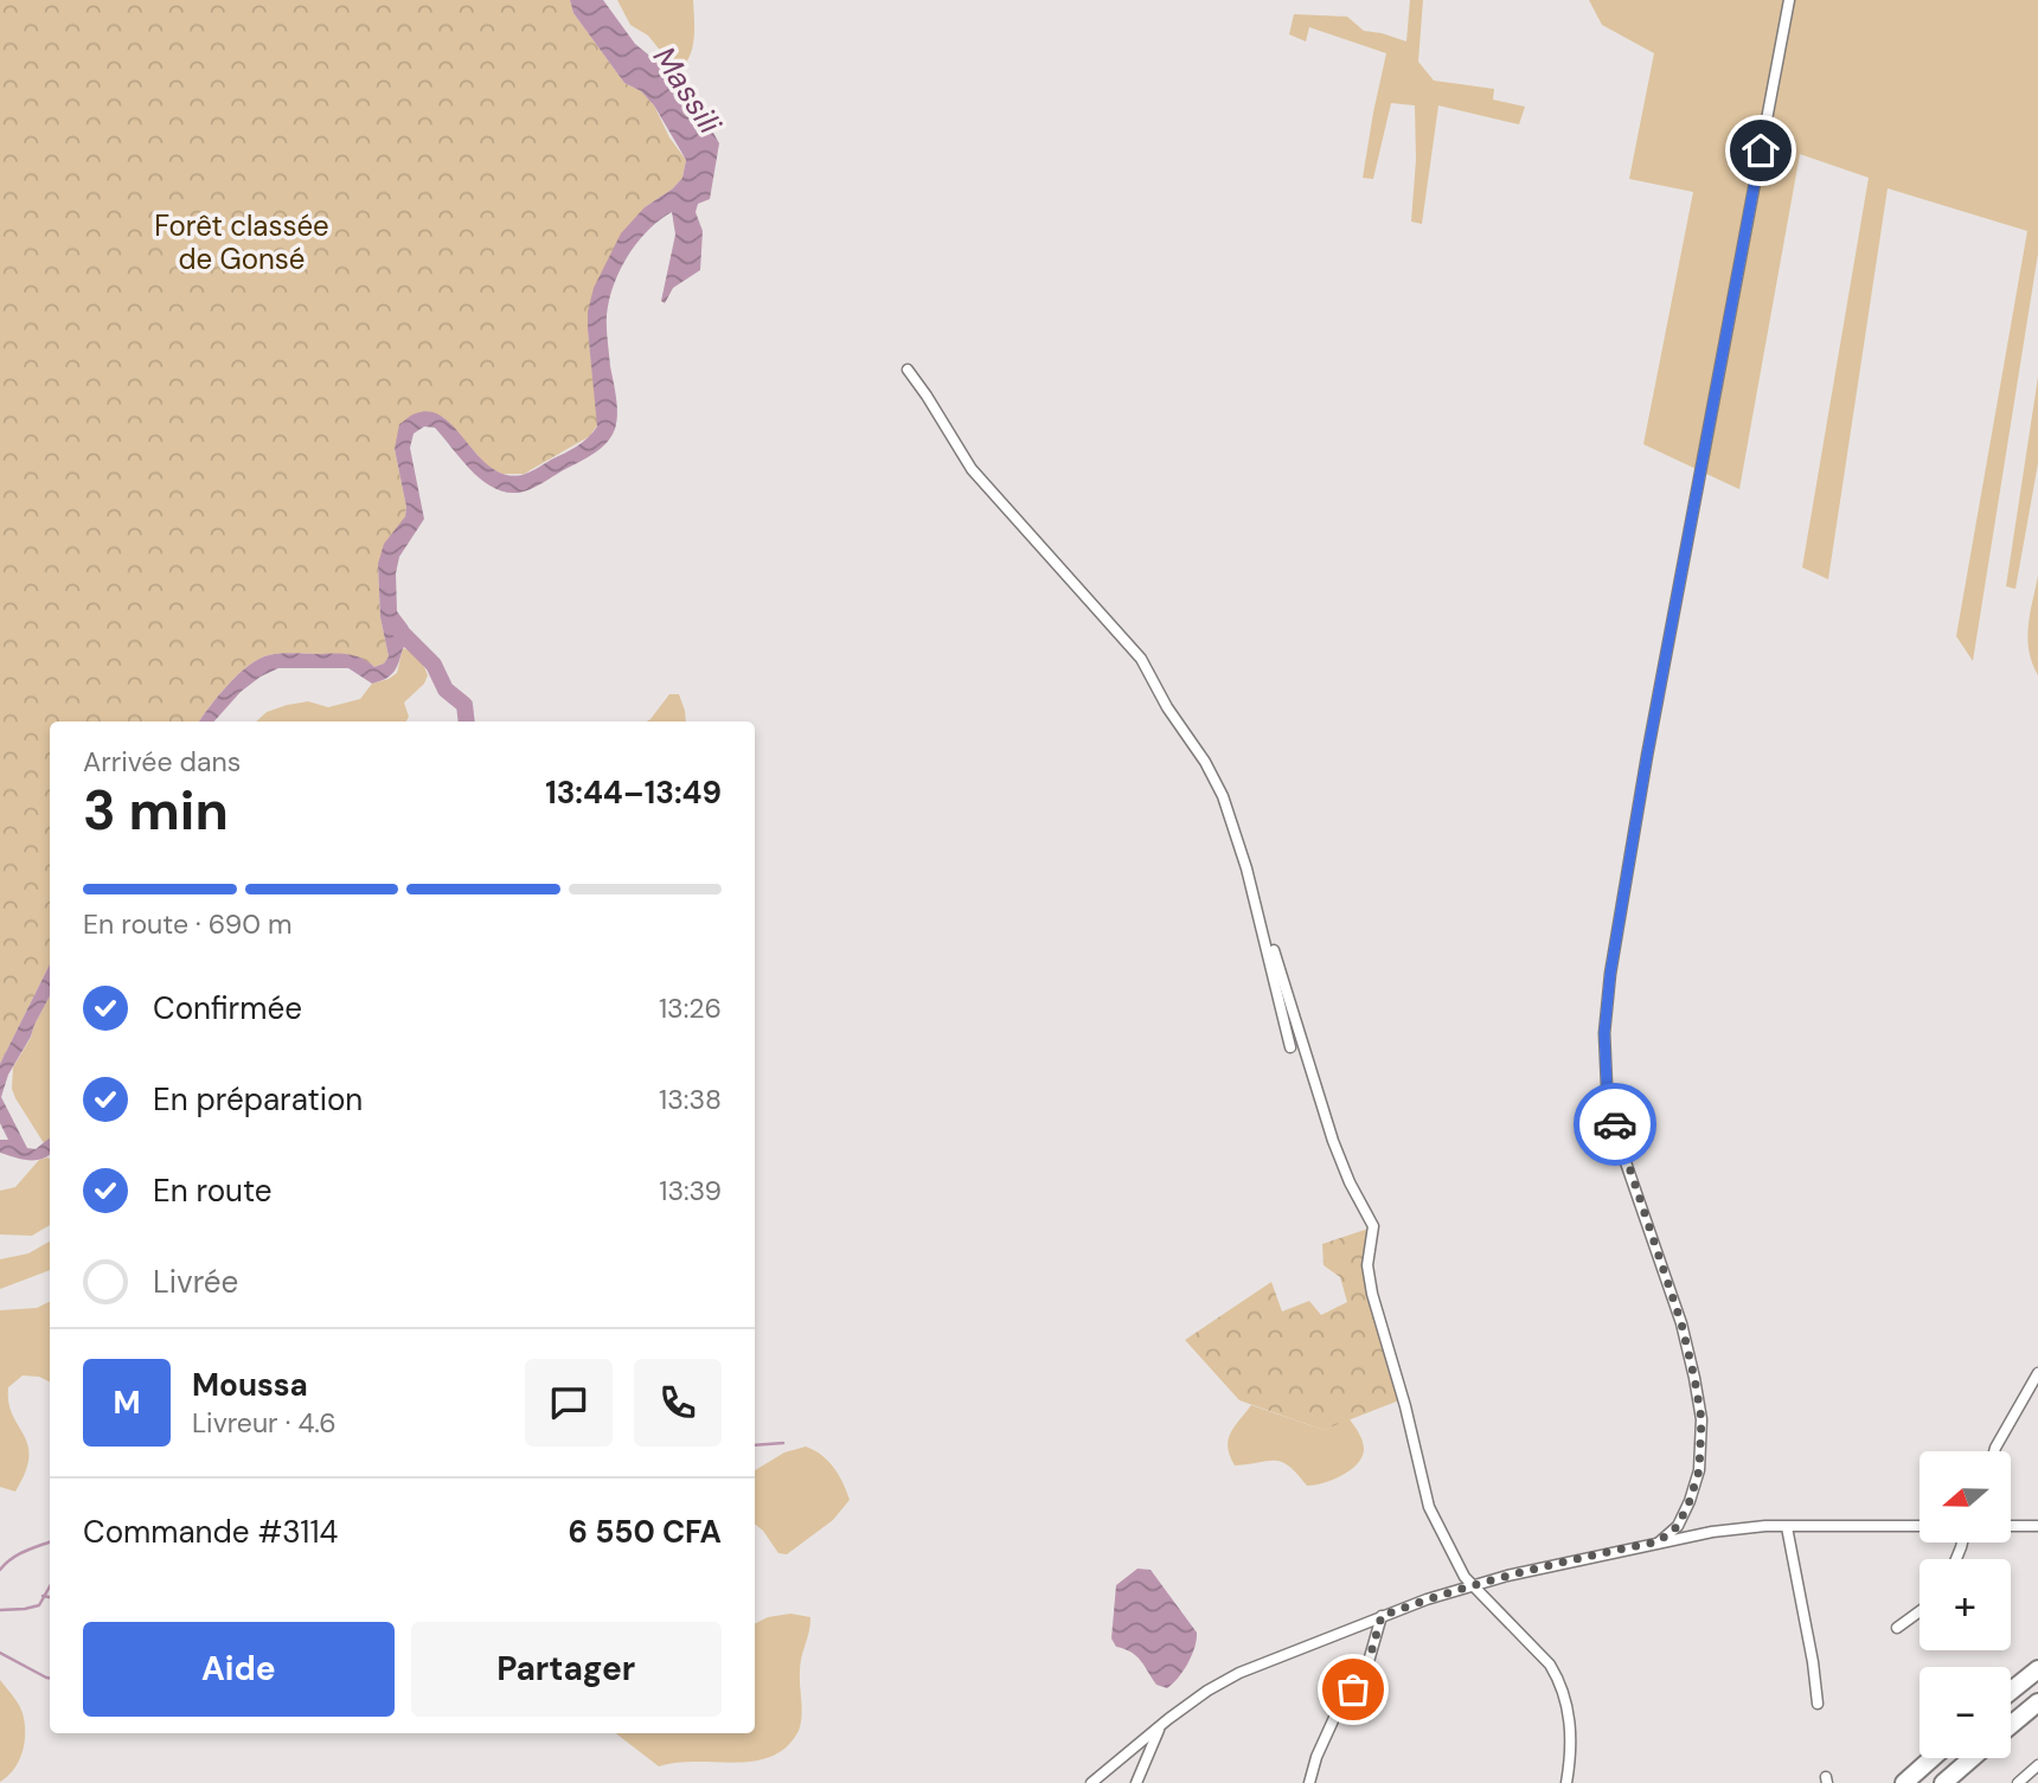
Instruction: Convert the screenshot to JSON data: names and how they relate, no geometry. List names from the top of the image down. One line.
{"water":["Massili"],"parks":["Forêt classée de Gonsé"],"north":"left","page":{"heading":["3 min","Arrivée dans","13:44–13:49"],"panel":["Moussa","Livreur · 4.6","Commande #3114","6 550 CFA"],"bar":"En route · 690 m","list":[["Confirmée","13:26"],["En préparation","13:38"],["En route","13:39"],"Livrée"],"round":"M","map_buttons":["+","−"],"buttons":["Aide","Partager"]}}
